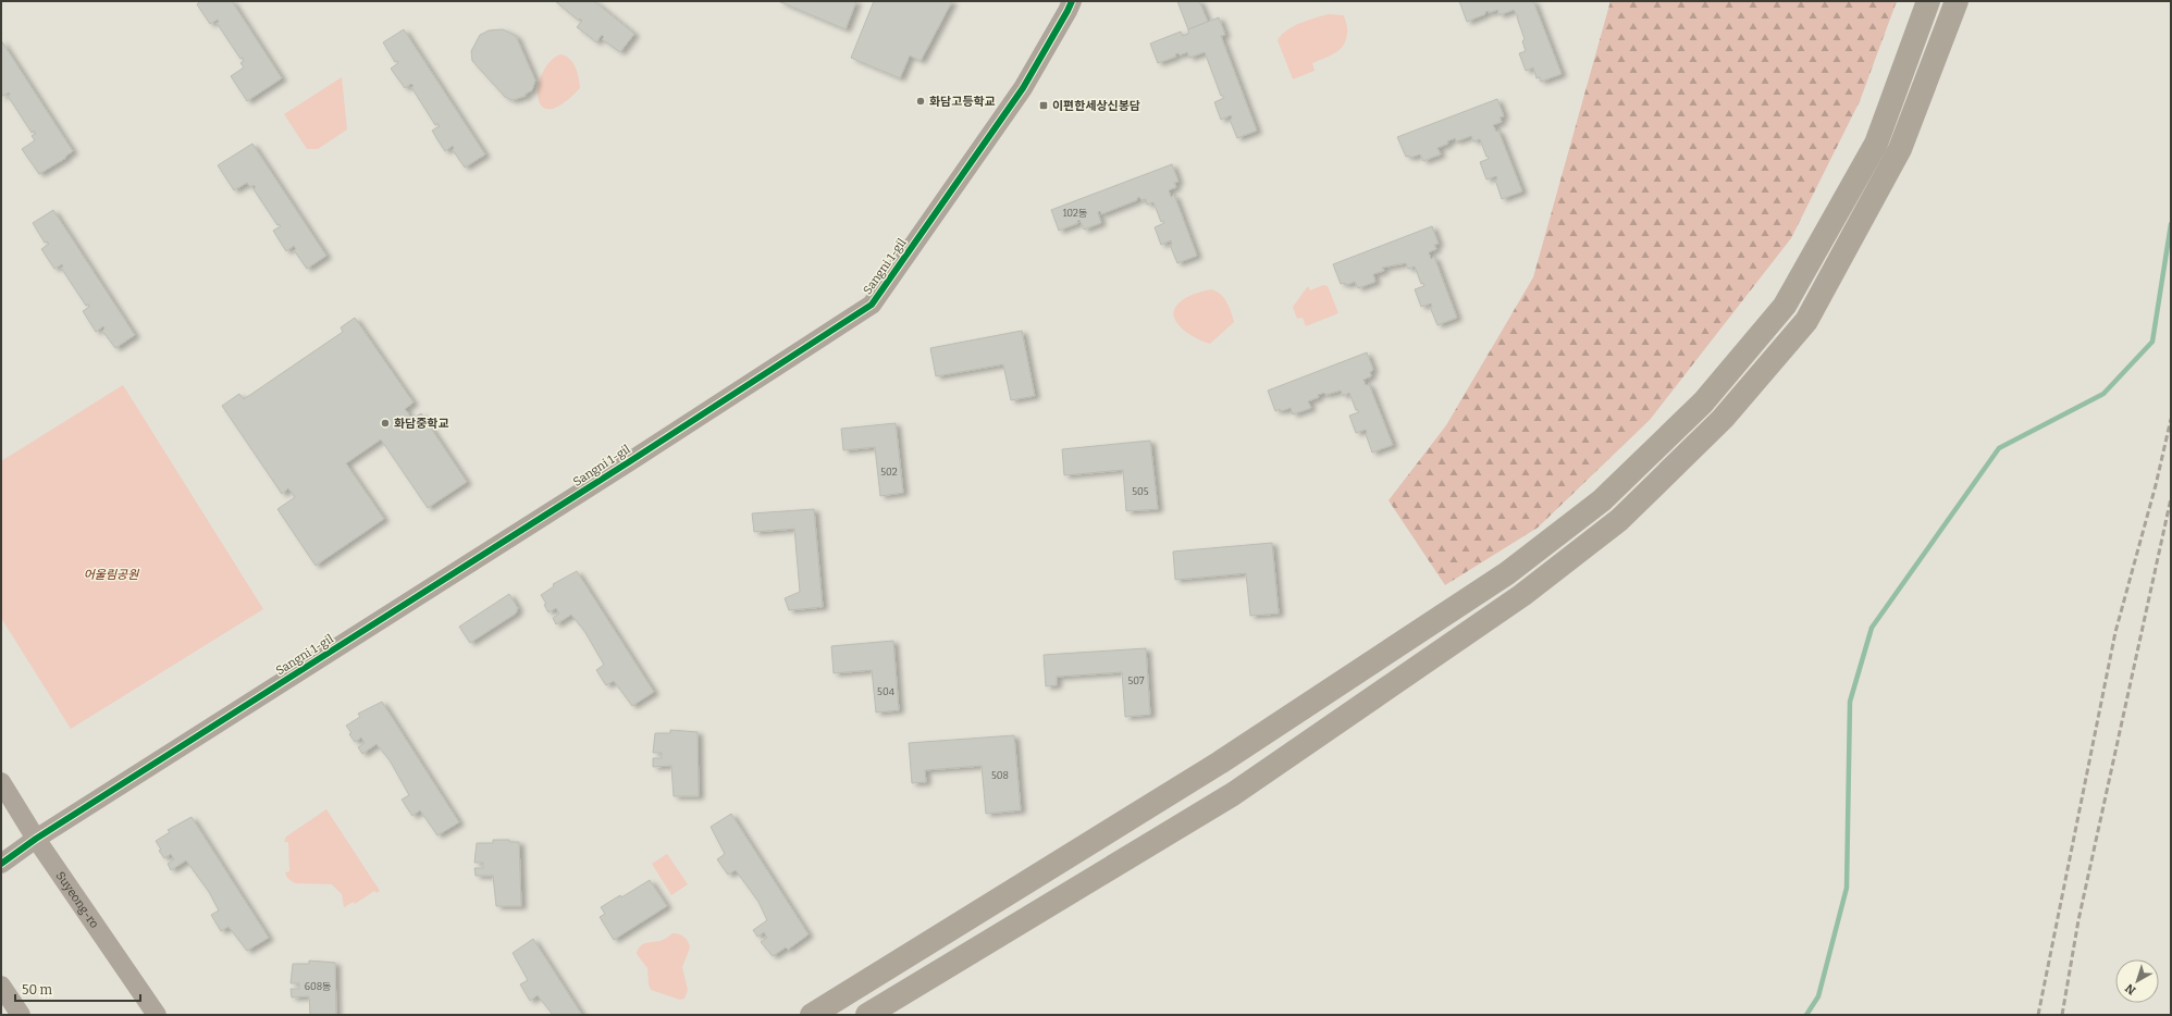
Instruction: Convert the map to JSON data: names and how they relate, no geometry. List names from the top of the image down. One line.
{"streets":{"street":["Sangni 1-gil","Suyeong-ro"]},"crossings":[["Sangni 1-gil","Suyeong-ro"]],"parks":["어울림공원"],"places":{"other":["화담고등학교","화담중학교"],"transit":["이편한세상신봉담"]},"house_numbers":["102동","502","505","507","504","508","608동"],"scale_bar":"50 m","north":"bottom left"}
